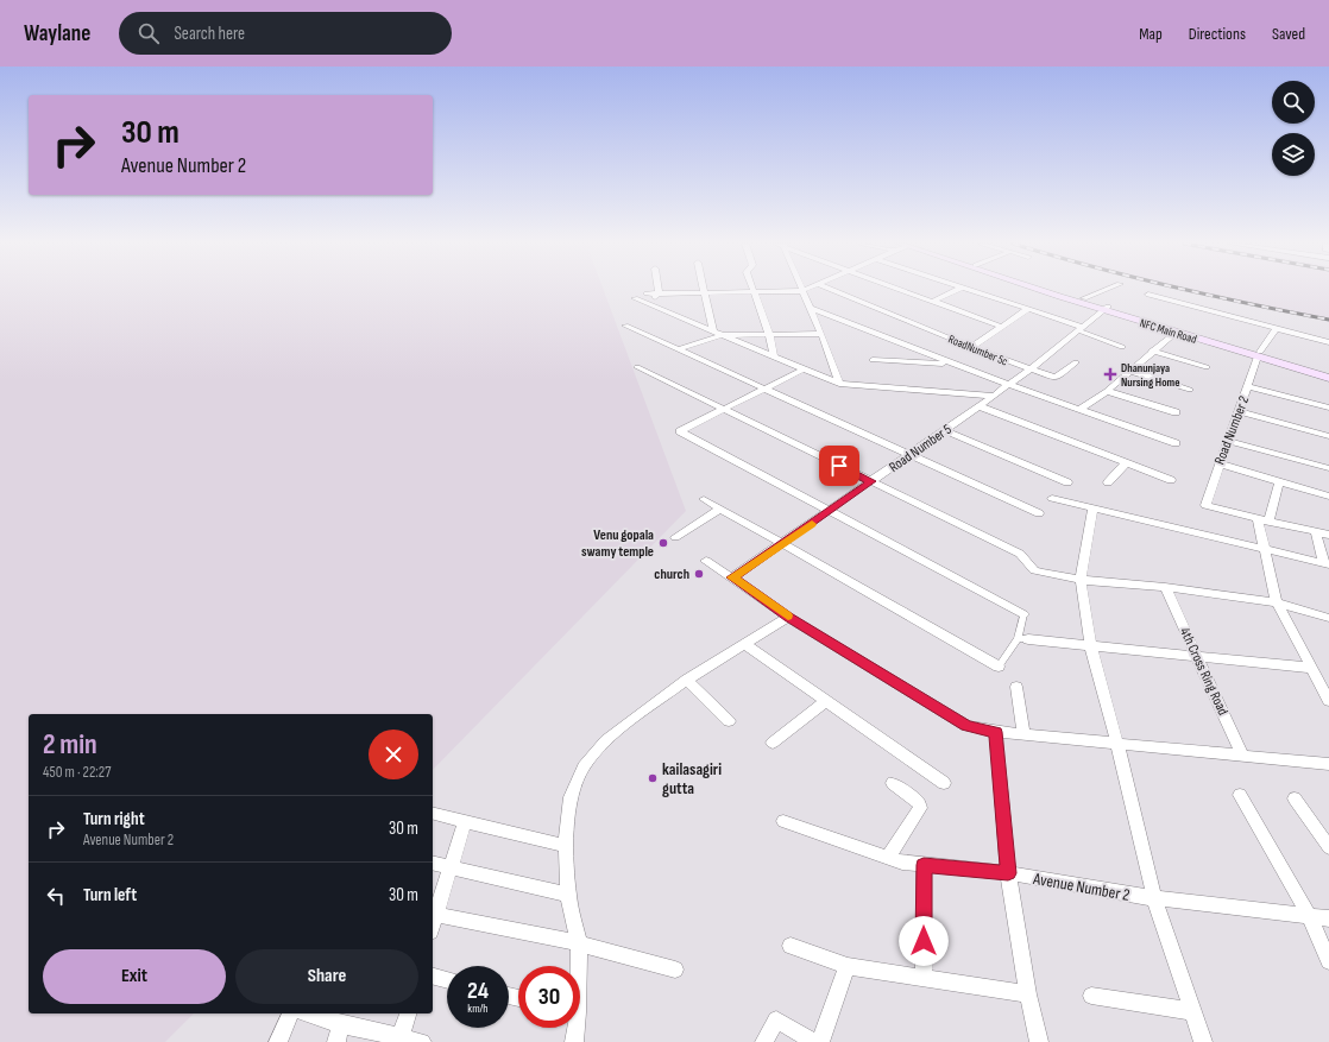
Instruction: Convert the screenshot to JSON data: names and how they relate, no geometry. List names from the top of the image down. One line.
{"streets":{"main road":["NFC Main Road"],"street":["RoadNumber 5c","Road Number 2","Road Number 5","4th Cross Ring Road","Avenue Number 2"]},"crossings":[["NFC Main Road","Road Number 2"],["NFC Main Road","Road Number 5"],["RoadNumber 5c","Road Number 5"]],"places":{"health":["Dhanunjaya Nursing Home"],"other":["Venu gopala swamy temple","church","kailasagiri gutta"]},"page":{"header":"Waylane","search":"Search here","nav":["Map","Directions","Saved"],"turn":["30 m","Avenue Number 2"],"heading":["2 min","450 m · 22:27"],"list":[{"name":"Turn right","note":"Avenue Number 2","value":"30 m"},{"name":"Turn left","value":"30 m"}],"buttons":["Exit","Share"],"speed":"24 km/h","limit":"30"}}
